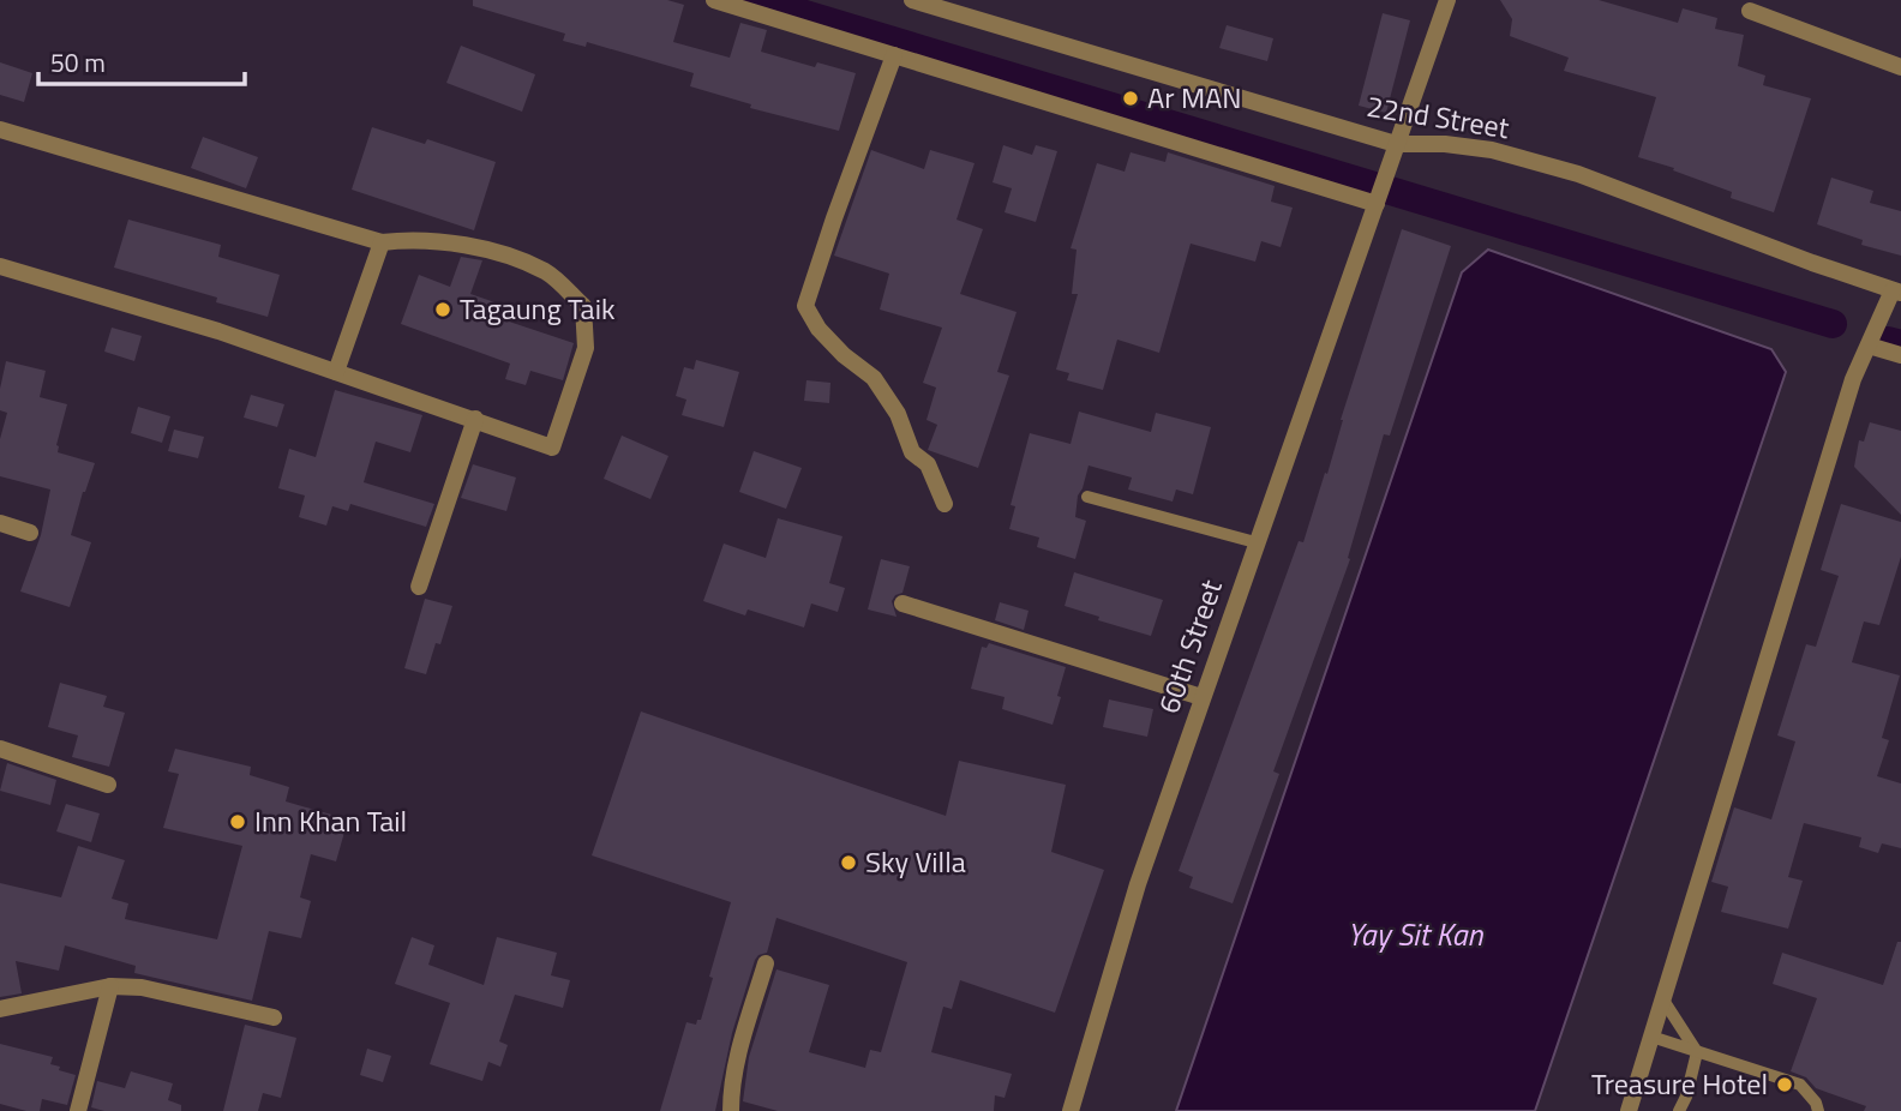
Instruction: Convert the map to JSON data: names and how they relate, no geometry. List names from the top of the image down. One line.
{"streets":{"street":["22nd Street","60th Street"]},"crossings":[["22nd Street","60th Street"]],"water":["Yay Sit Kan"],"places":["Ar MAN","Tagaung Taik","Inn Khan Tail","Sky Villa","Treasure Hotel"],"scale_bar":"50 m"}
